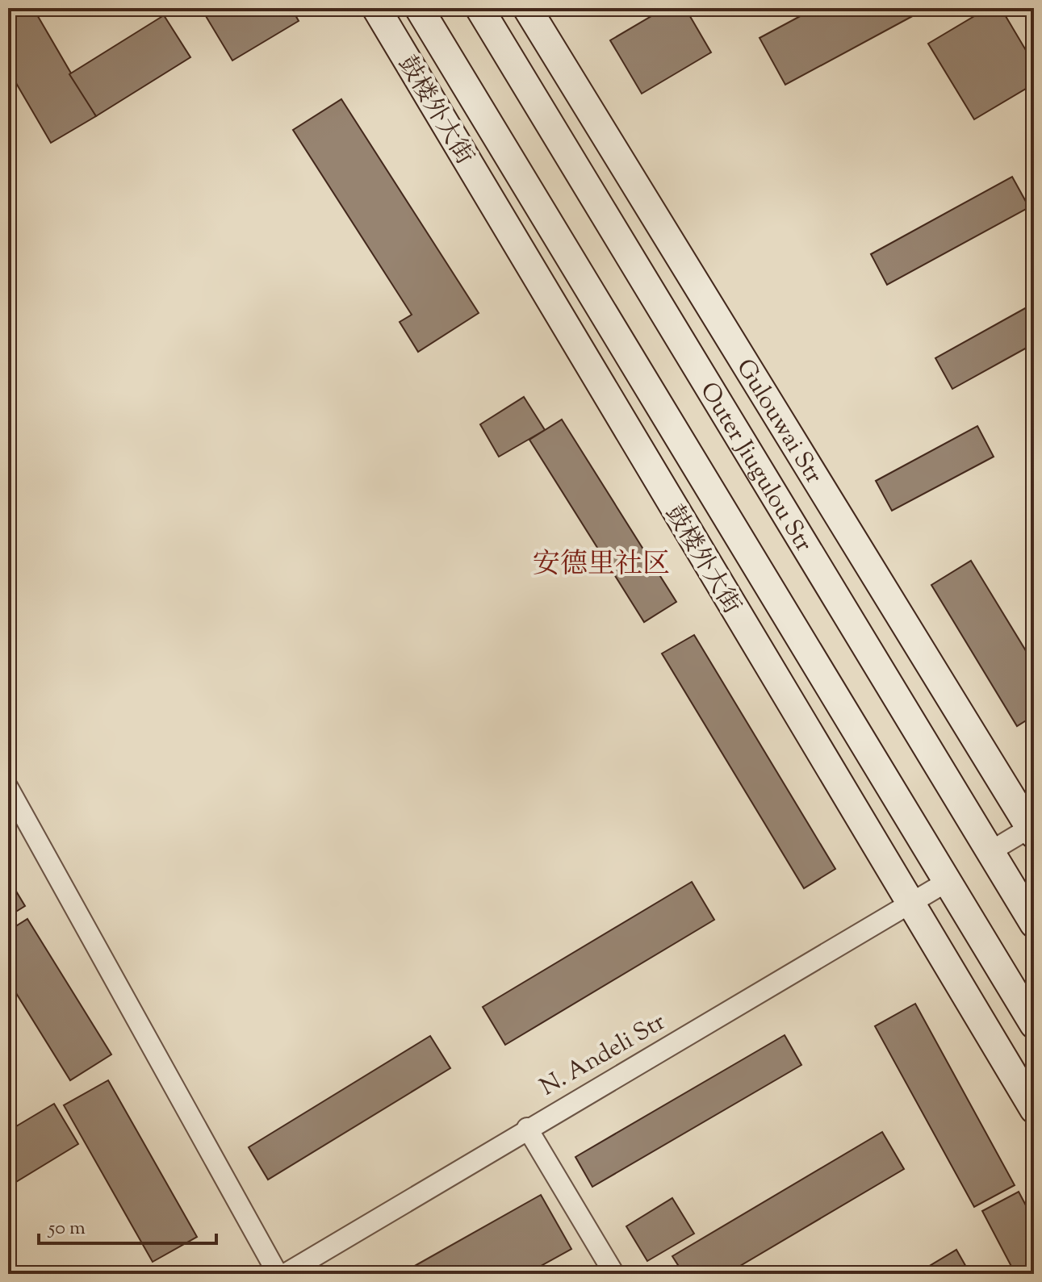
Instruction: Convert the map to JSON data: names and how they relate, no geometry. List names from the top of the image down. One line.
{"streets":{"main road":["鼓楼外大街","Gulouwai Str","Outer Jiugulou Str"],"street":["N. Andeli Str"]},"crossings":[["鼓楼外大街","N. Andeli Str"]],"districts":["安德里社区"],"scale_bar":"50 m"}
